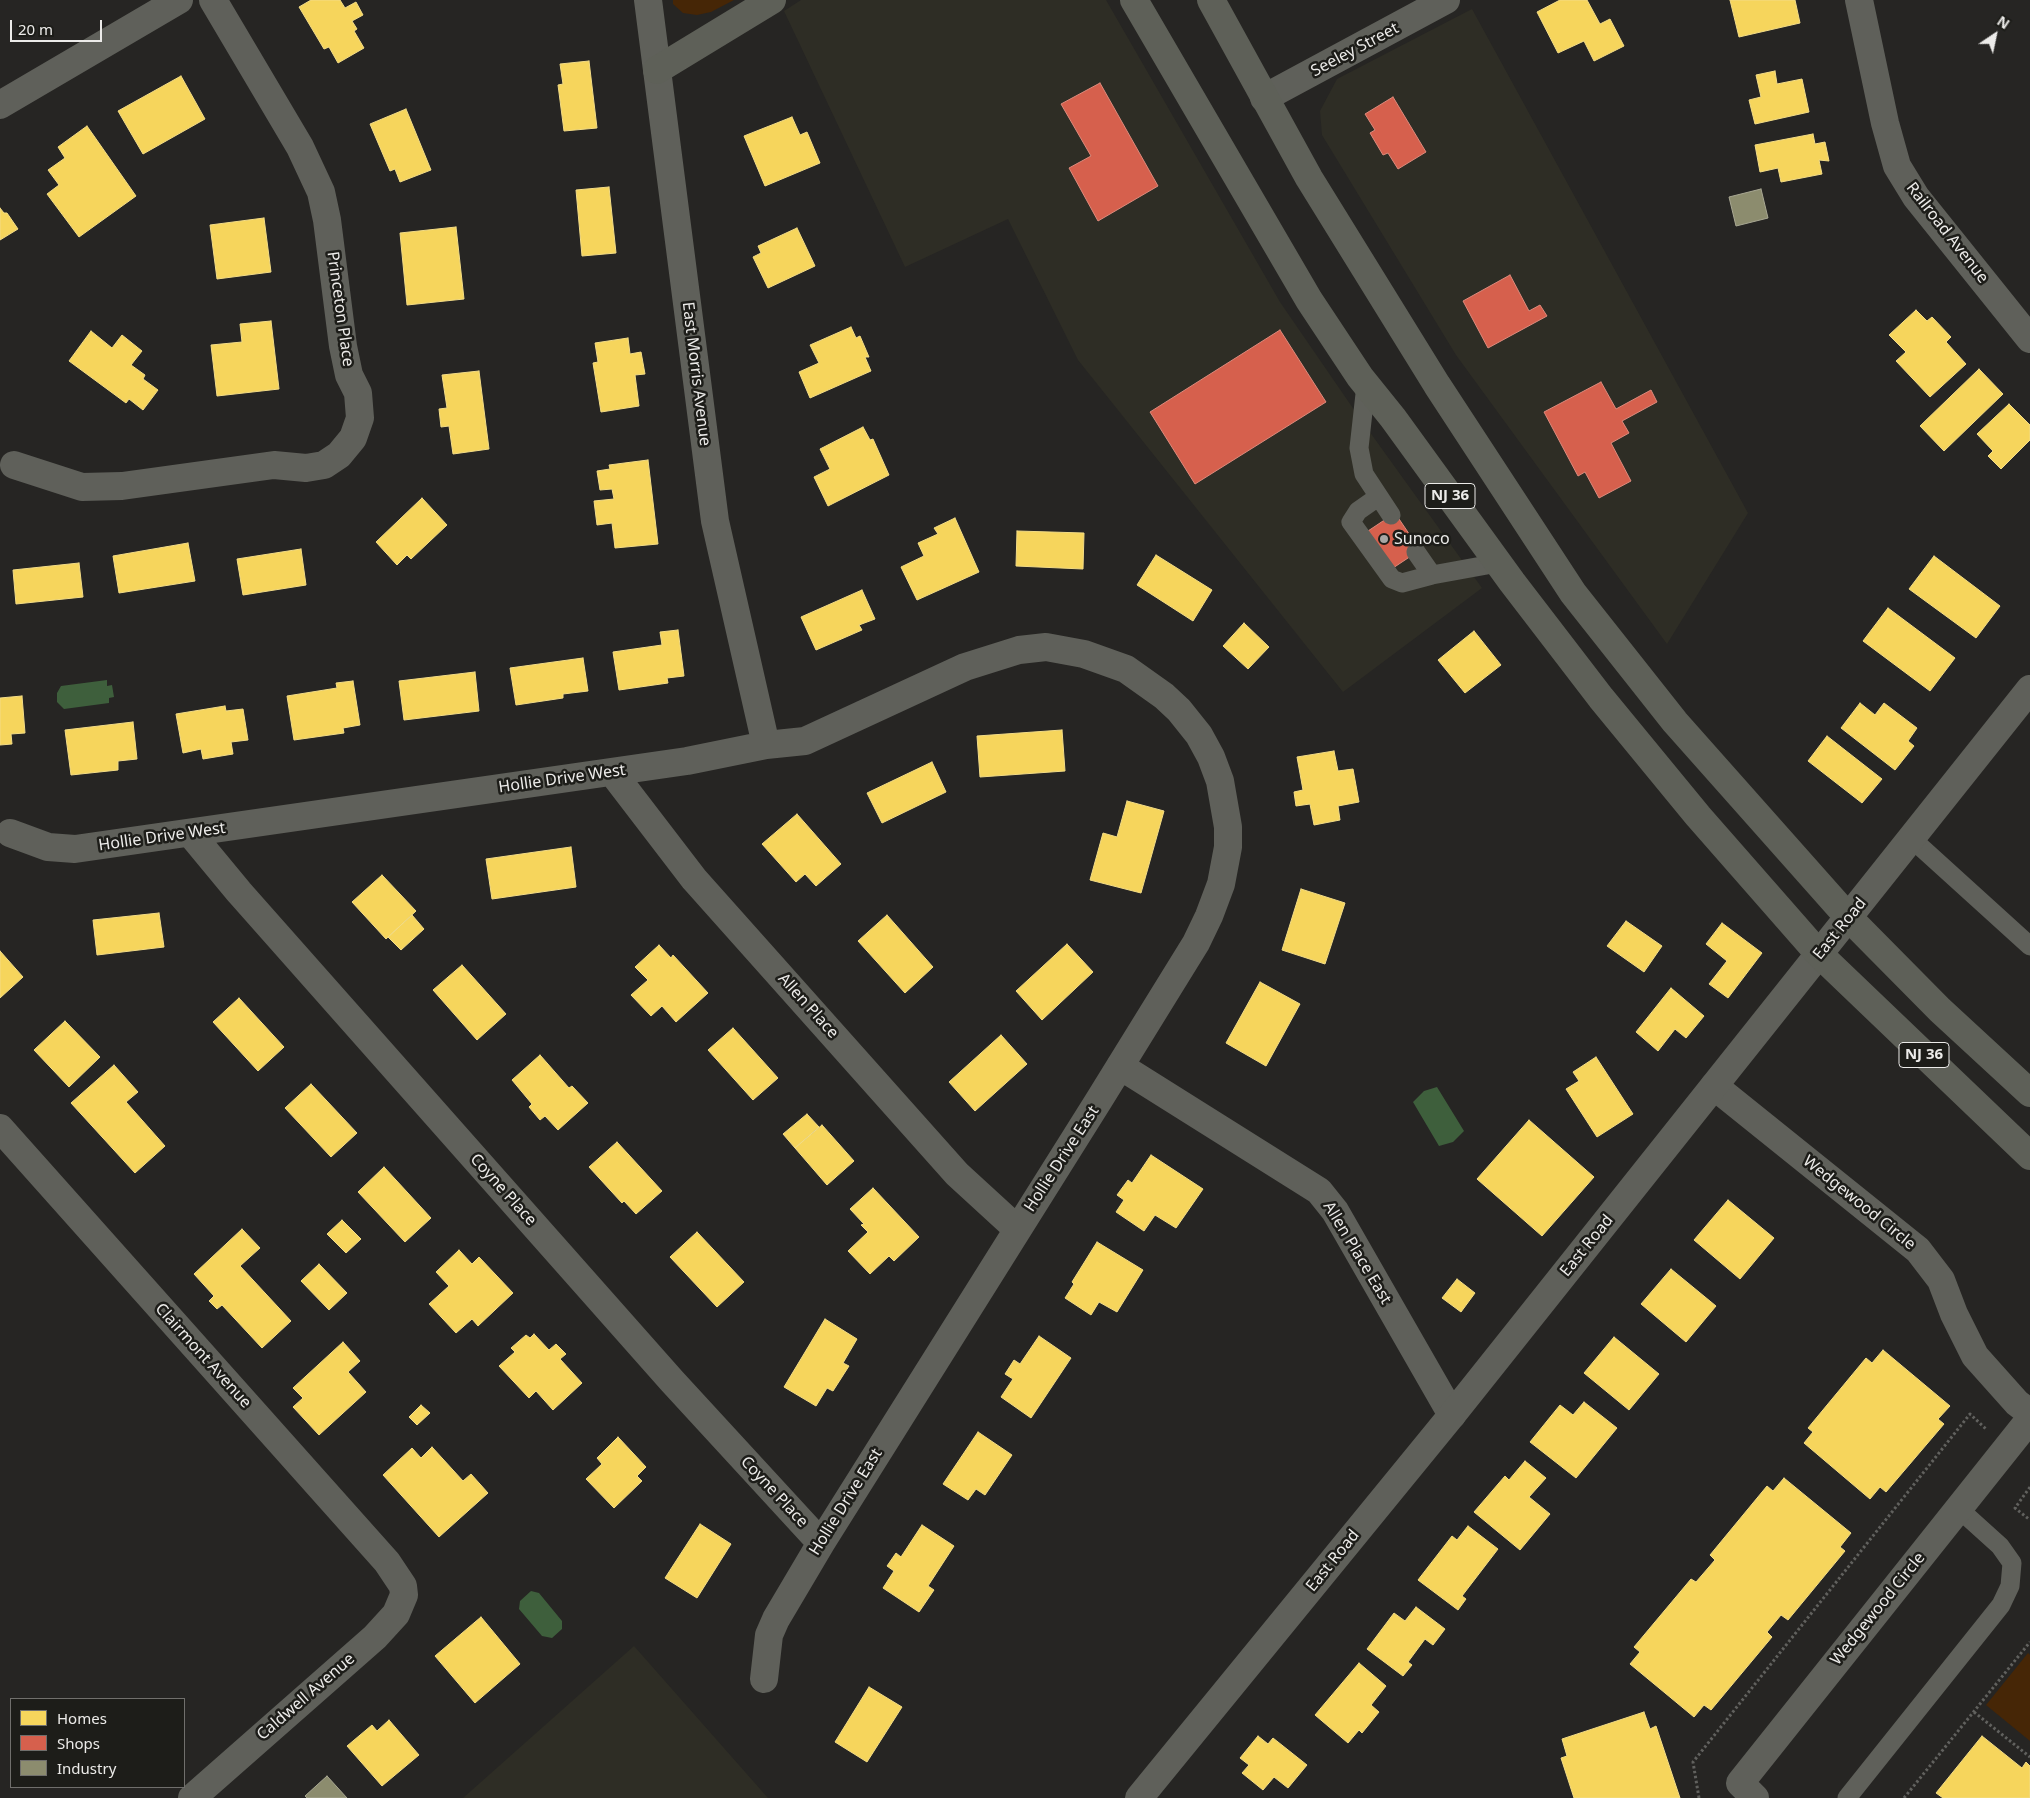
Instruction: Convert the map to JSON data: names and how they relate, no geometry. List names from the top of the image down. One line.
{"streets":{"highway":["NJ 36"],"street":["Seeley Street","Railroad Avenue","Princeton Place","East Morris Avenue","Hollie Drive West","East Road","Allen Place","Hollie Drive East","Coyne Place","Wedgewood Circle","Allen Place East","Clairmont Avenue","Caldwell Avenue"]},"crossings":[["Seeley Street","NJ 36"],["East Morris Avenue","Hollie Drive West"],["NJ 36","East Road"],["Hollie Drive West","Allen Place"],["Hollie Drive West","Hollie Drive East"],["Hollie Drive West","Coyne Place"],["East Road","Wedgewood Circle"],["East Road","Allen Place East"],["Allen Place","Hollie Drive East"],["Hollie Drive East","Coyne Place"],["Hollie Drive East","Allen Place East"],["Clairmont Avenue","Caldwell Avenue"]],"places":["Sunoco"],"legend":["Homes","Shops","Industry"],"scale_bar":"20 m","north":"top right"}
